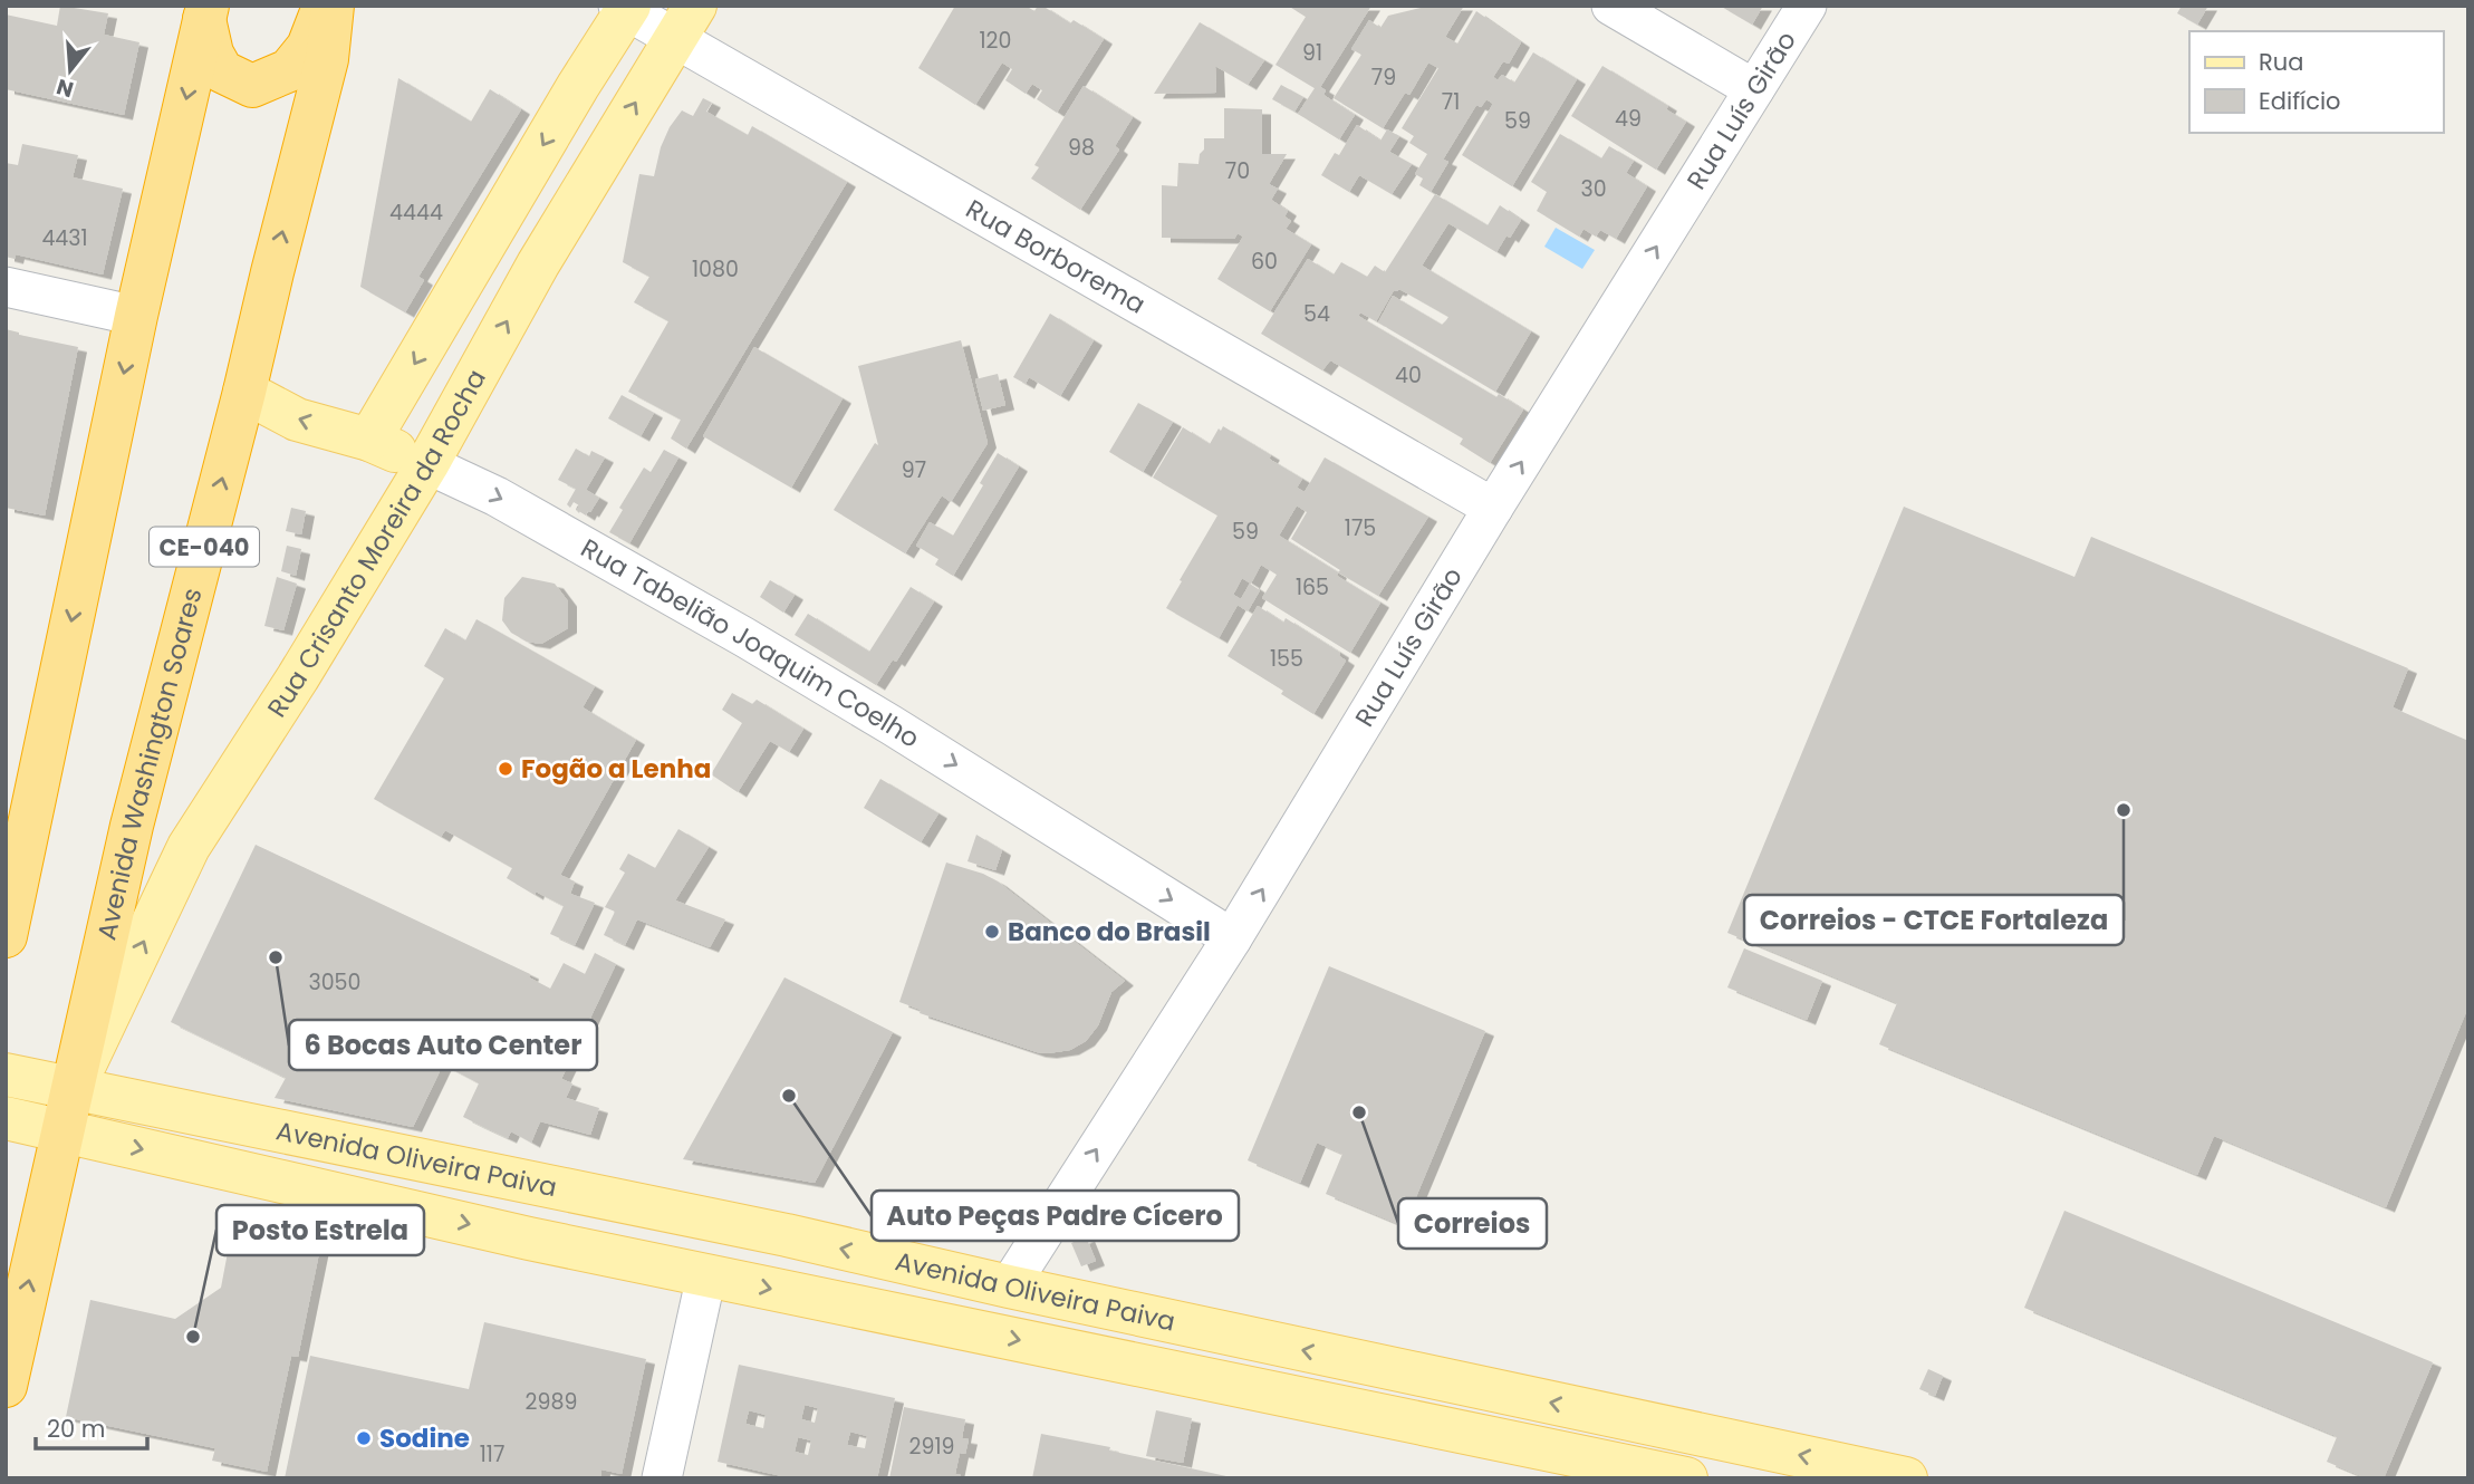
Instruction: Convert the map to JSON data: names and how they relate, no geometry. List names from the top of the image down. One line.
{"streets":{"highway":["CE-040","Avenida Washington Soares"],"main road":["Rua Crisanto Moreira da Rocha","Rua Tabelião Joaquim Coelho","Avenida Oliveira Paiva"],"street":["Rua Luís Girão","Rua Borborema"]},"crossings":[["Rua Luís Girão","Rua Borborema"],["Rua Luís Girão","Rua Tabelião Joaquim Coelho"],["Rua Luís Girão","Avenida Oliveira Paiva"],["Rua Borborema","Rua Crisanto Moreira da Rocha"],["Rua Crisanto Moreira da Rocha","Rua Tabelião Joaquim Coelho"],["Rua Crisanto Moreira da Rocha","Avenida Washington Soares"],["Rua Crisanto Moreira da Rocha","Avenida Oliveira Paiva"],["Rua Tabelião Joaquim Coelho","Avenida Washington Soares"],["Avenida Washington Soares","Avenida Oliveira Paiva"]],"one_way":["Rua Luís Girão"],"places":["Fogão a Lenha","Correios - CTCE Fortaleza","Banco do Brasil","6 Bocas Auto Center","Auto Peças Padre Cícero","Correios","Posto Estrela","Sodine"],"house_numbers":["120","91","79","71","49","59","98","70","30","4444","4431","60","1080","54","40","97","175","59","165","155","3050","2989","2919","117"],"legend":["Rua","Edifício"],"scale_bar":"20 m","north":"bottom"}
